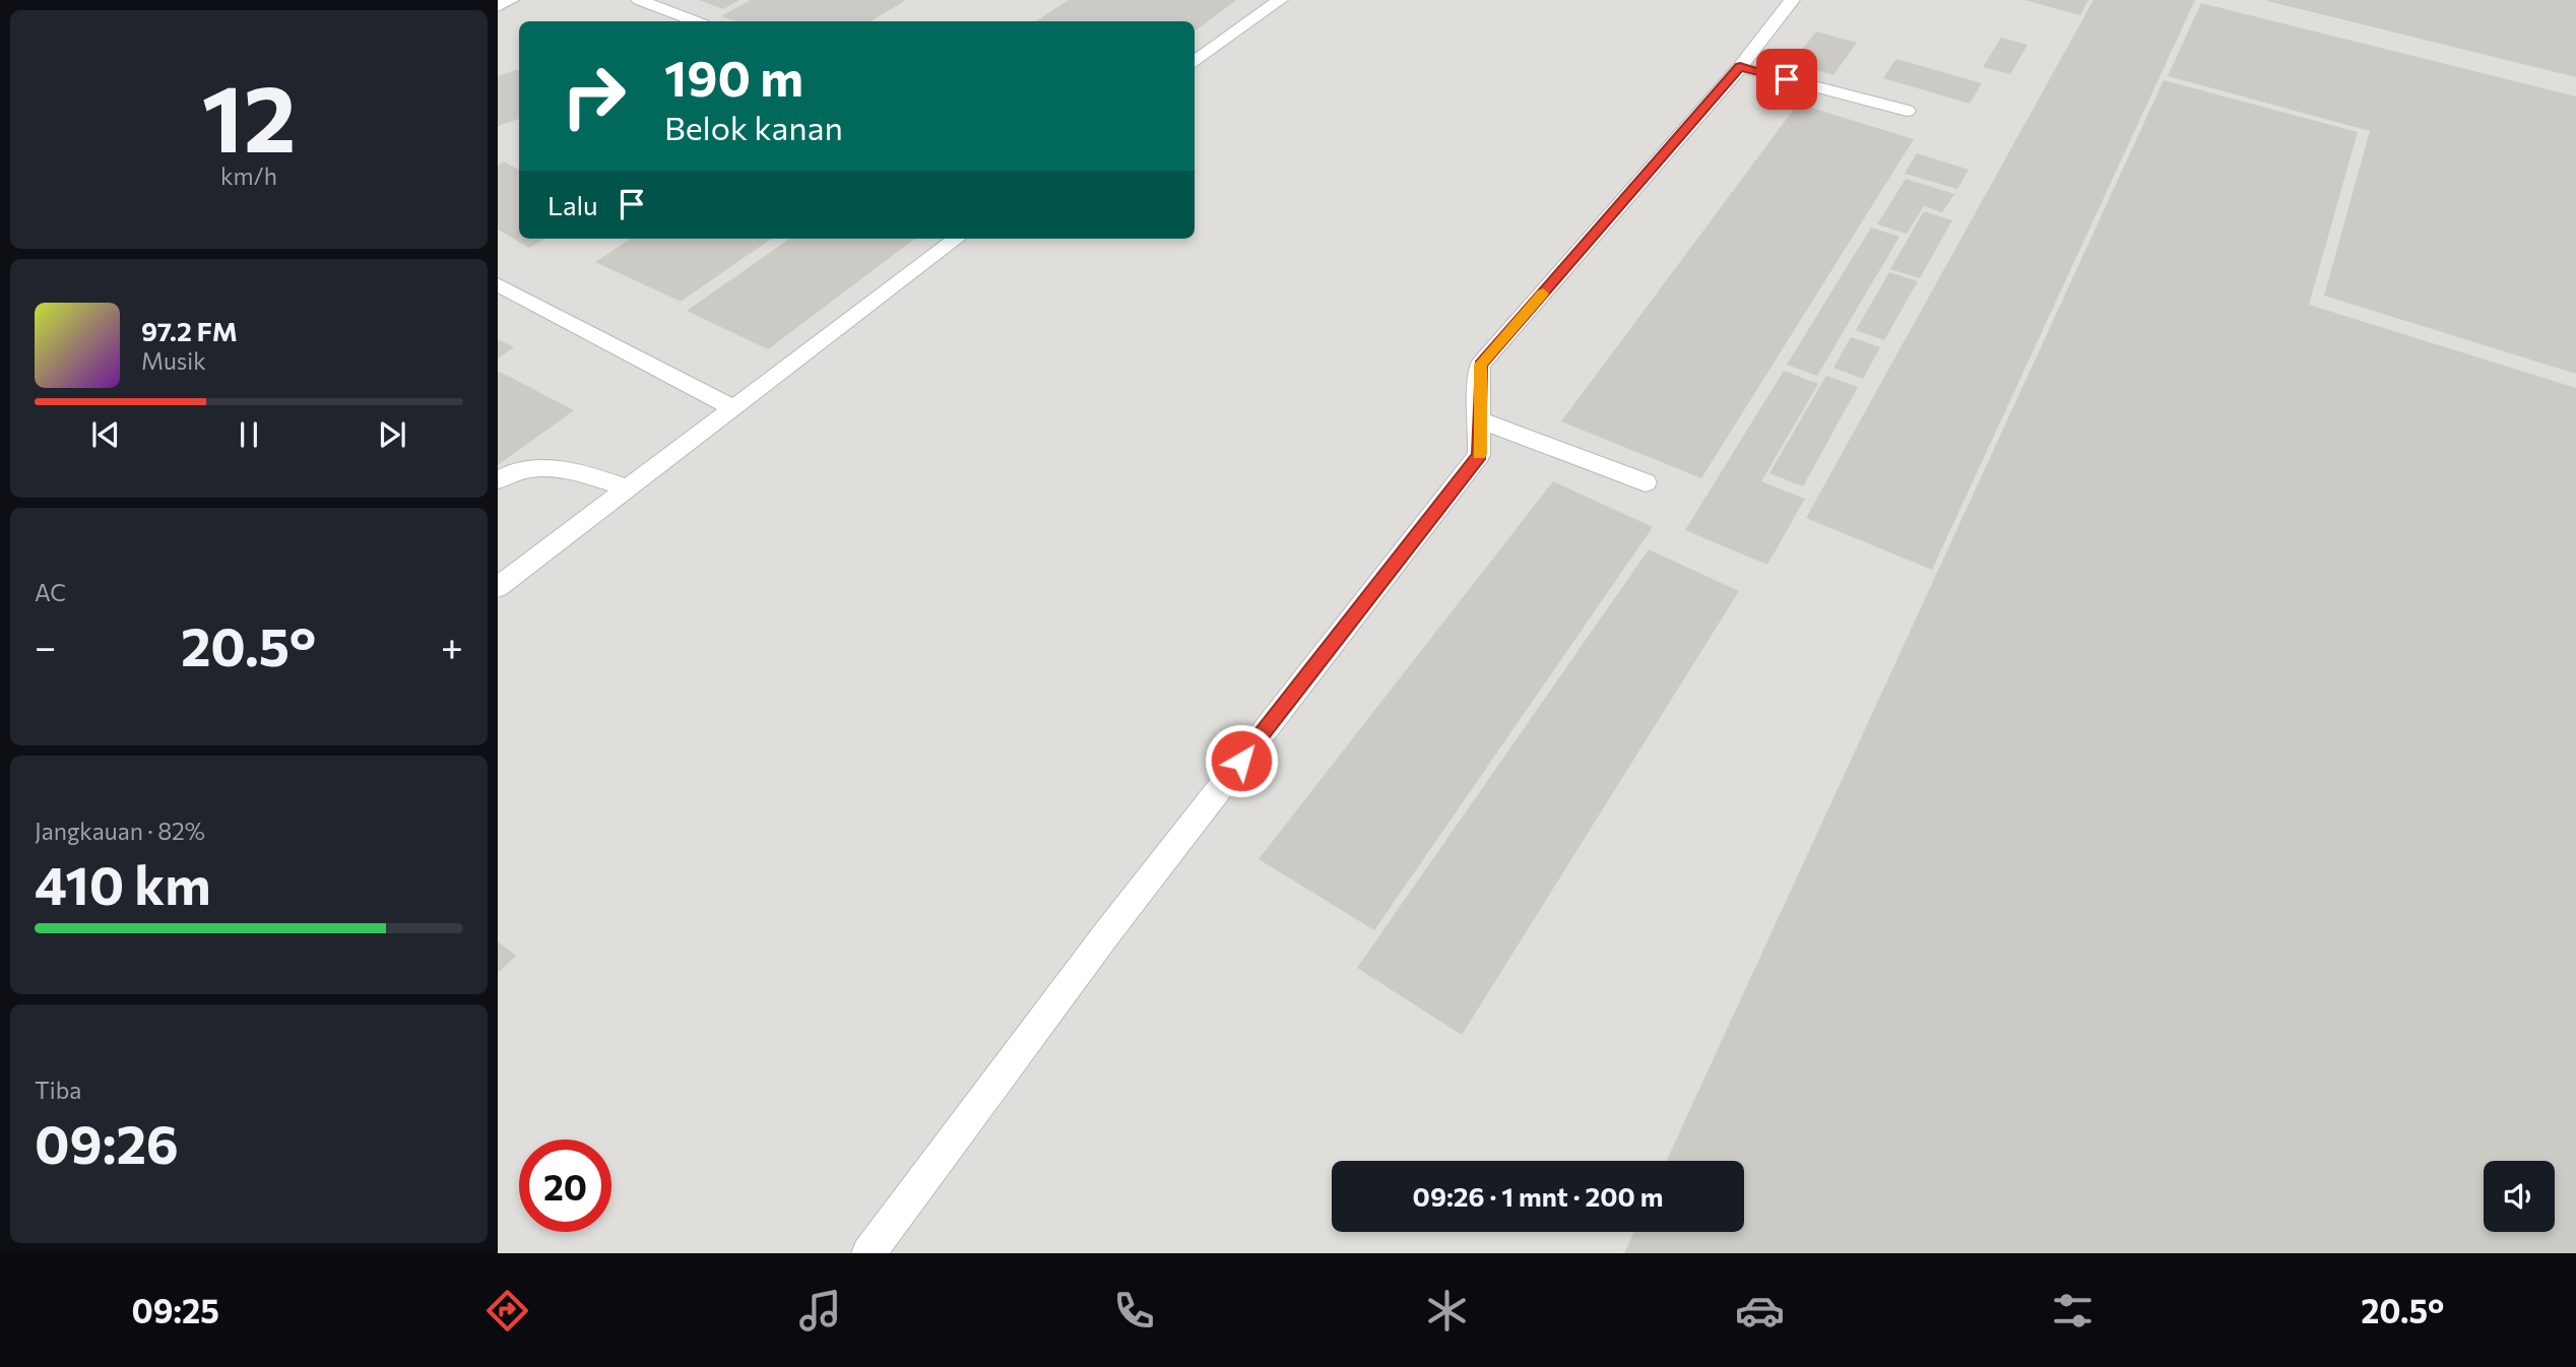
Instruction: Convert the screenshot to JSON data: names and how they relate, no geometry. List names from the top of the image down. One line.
{"page":{"tile":[["12","km/h"],"AC",["Jangkauan · 82%","410 km"],["Tiba","09:26"]],"turn":["190 m","Belok kanan"],"then":"Lalu","song":["97.2 FM","Musik"],"heat":["−","20.5°","+"],"limit":"20","trip":"09:26 · 1 mnt · 200 m","tabs":["09:25","20.5°"]}}
